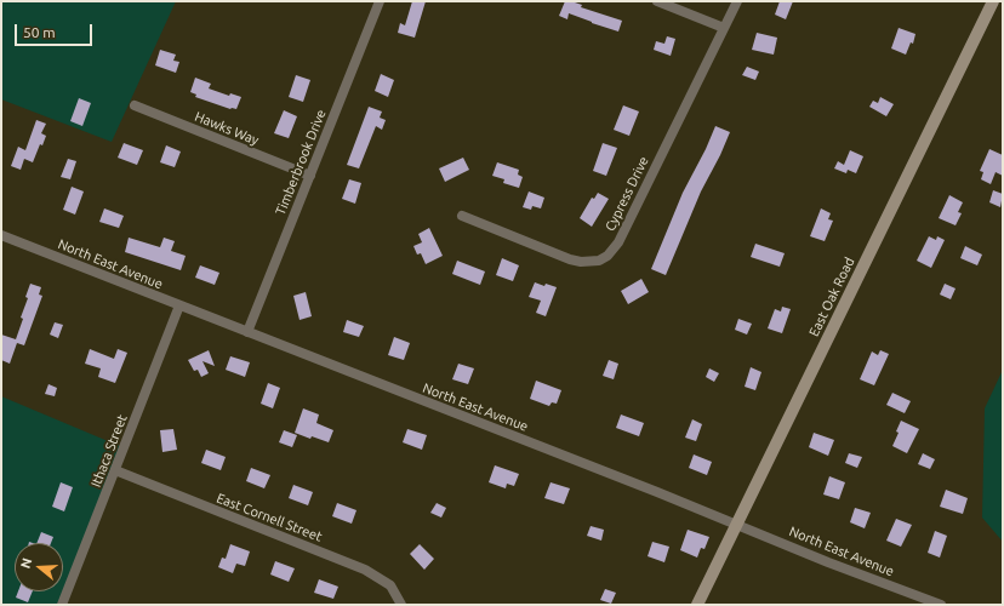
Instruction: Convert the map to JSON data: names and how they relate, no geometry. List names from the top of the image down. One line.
{"streets":{"street":["Hawks Way","Timberbrook Drive","Cypress Drive","North East Avenue","East Oak Road","Ithaca Street","East Cornell Street"]},"crossings":[["Hawks Way","Timberbrook Drive"],["Timberbrook Drive","North East Avenue"],["North East Avenue","East Oak Road"],["North East Avenue","Ithaca Street"],["Ithaca Street","East Cornell Street"]],"scale_bar":"50 m","north":"left"}
